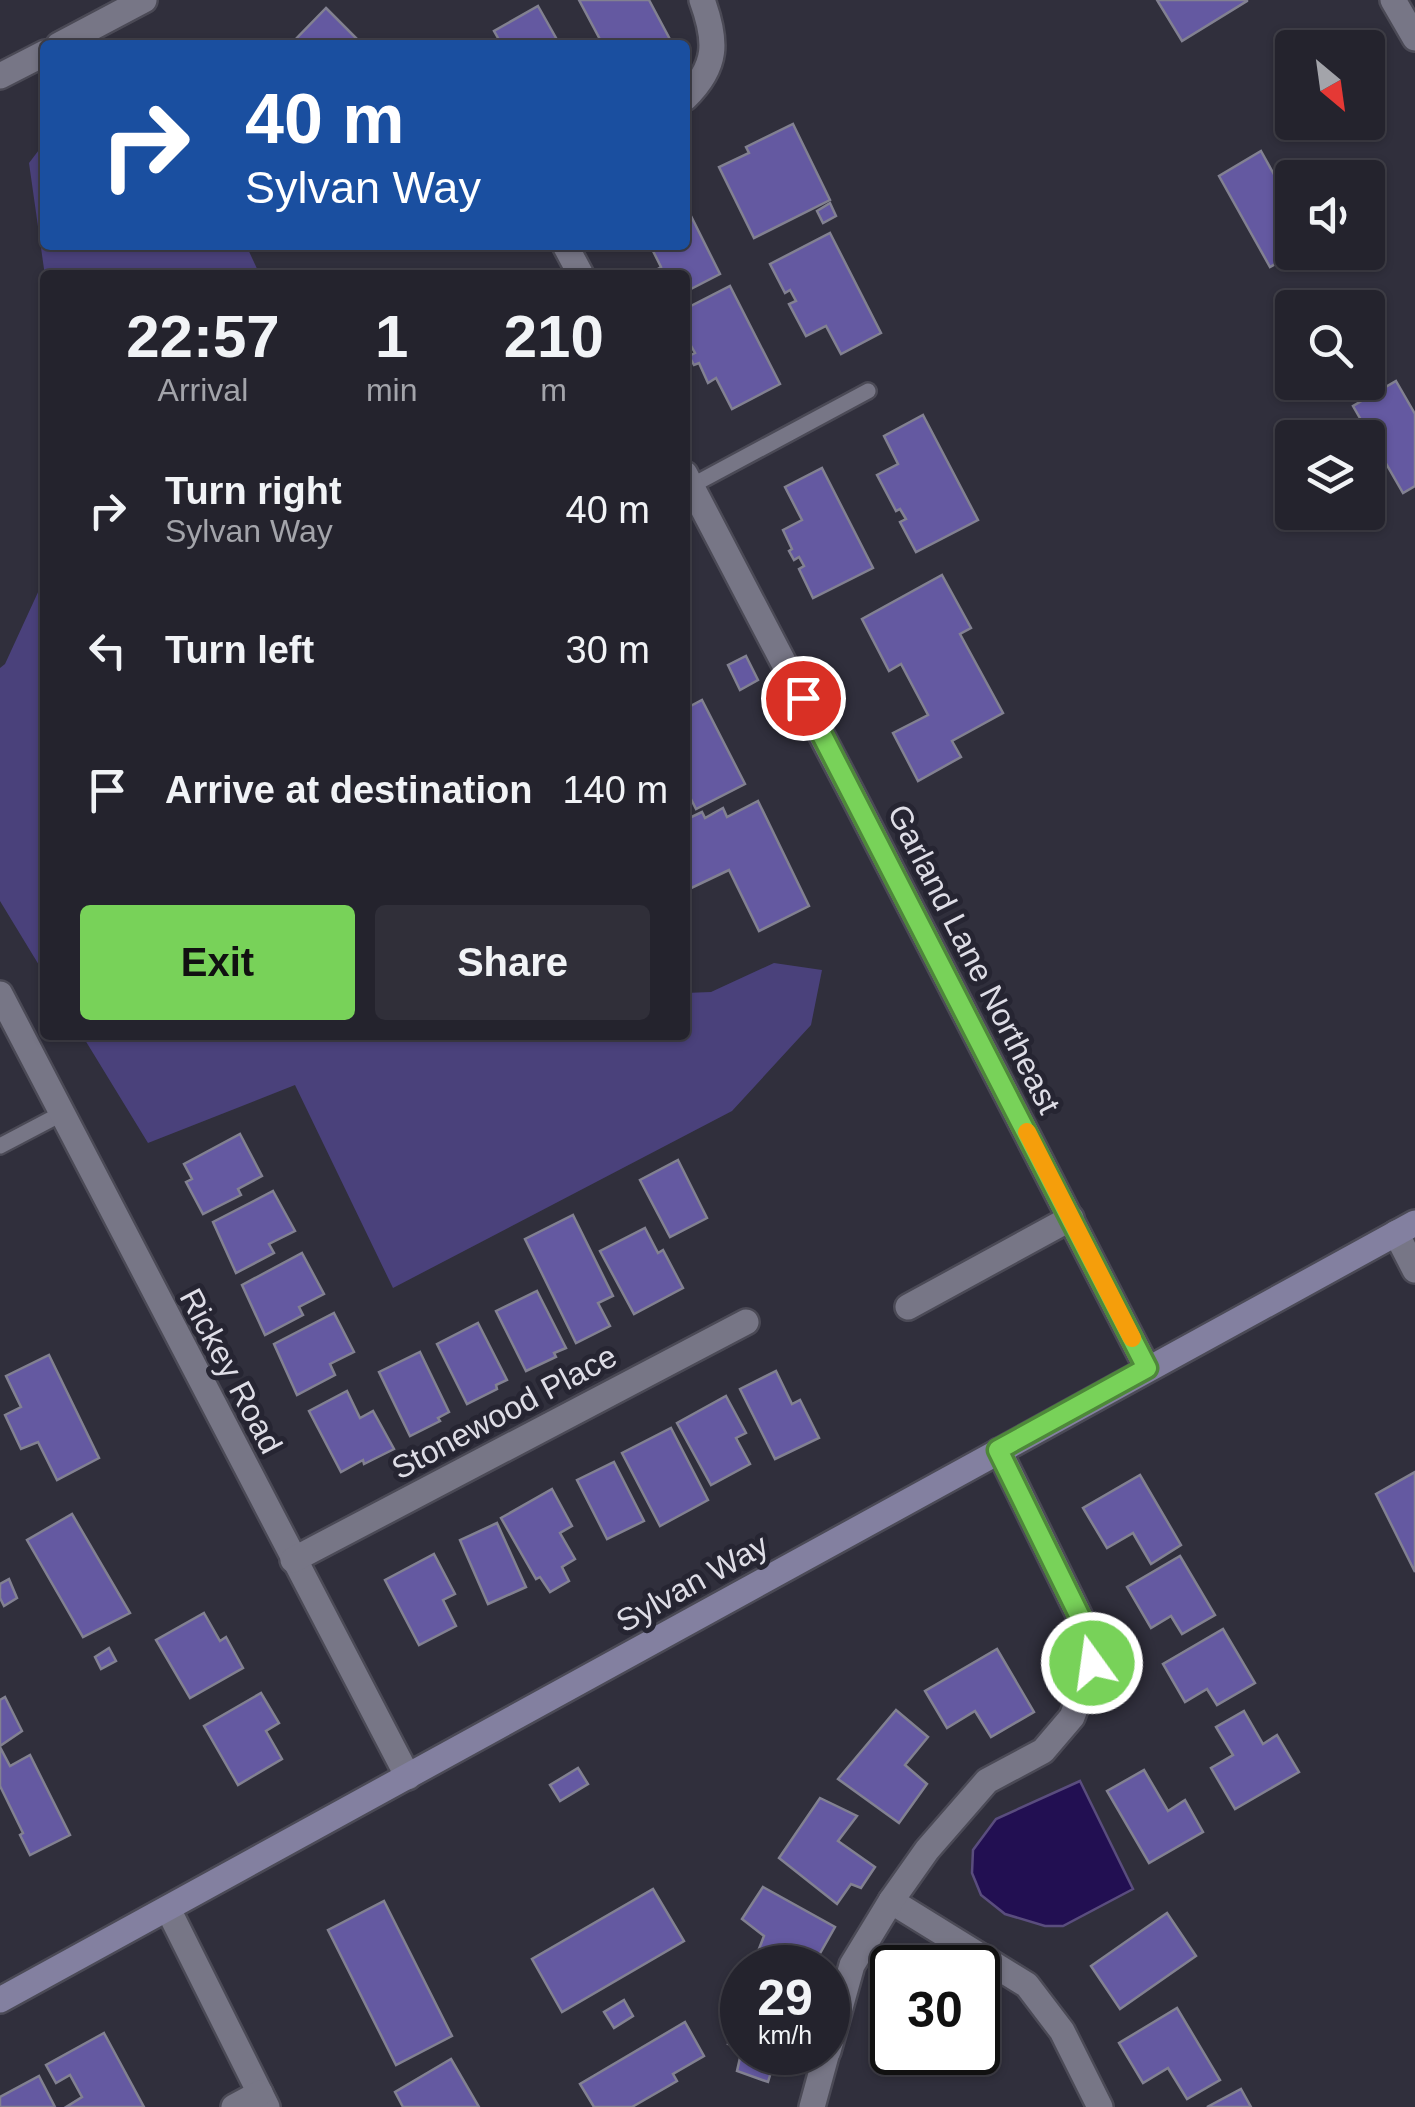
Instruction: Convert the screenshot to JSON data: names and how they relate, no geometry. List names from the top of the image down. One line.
{"streets":{"main road":["Sylvan Way"],"street":["Garland Lane Northeast","Rickey Road","Stonewood Place"]},"crossings":[["Garland Lane Northeast","Sylvan Way"],["Rickey Road","Stonewood Place"],["Rickey Road","Sylvan Way"]],"north":"bottom right","page":{"turn":["40 m","Sylvan Way"],"eta":["22:57","Arrival","1","min","210","m"],"list":[{"name":"Turn right","note":"Sylvan Way","value":"40 m"},{"name":"Turn left","value":"30 m"},{"name":"Arrive at destination","value":"140 m"}],"buttons":["Exit","Share"],"speed":"29 km/h","limit":"30"}}
